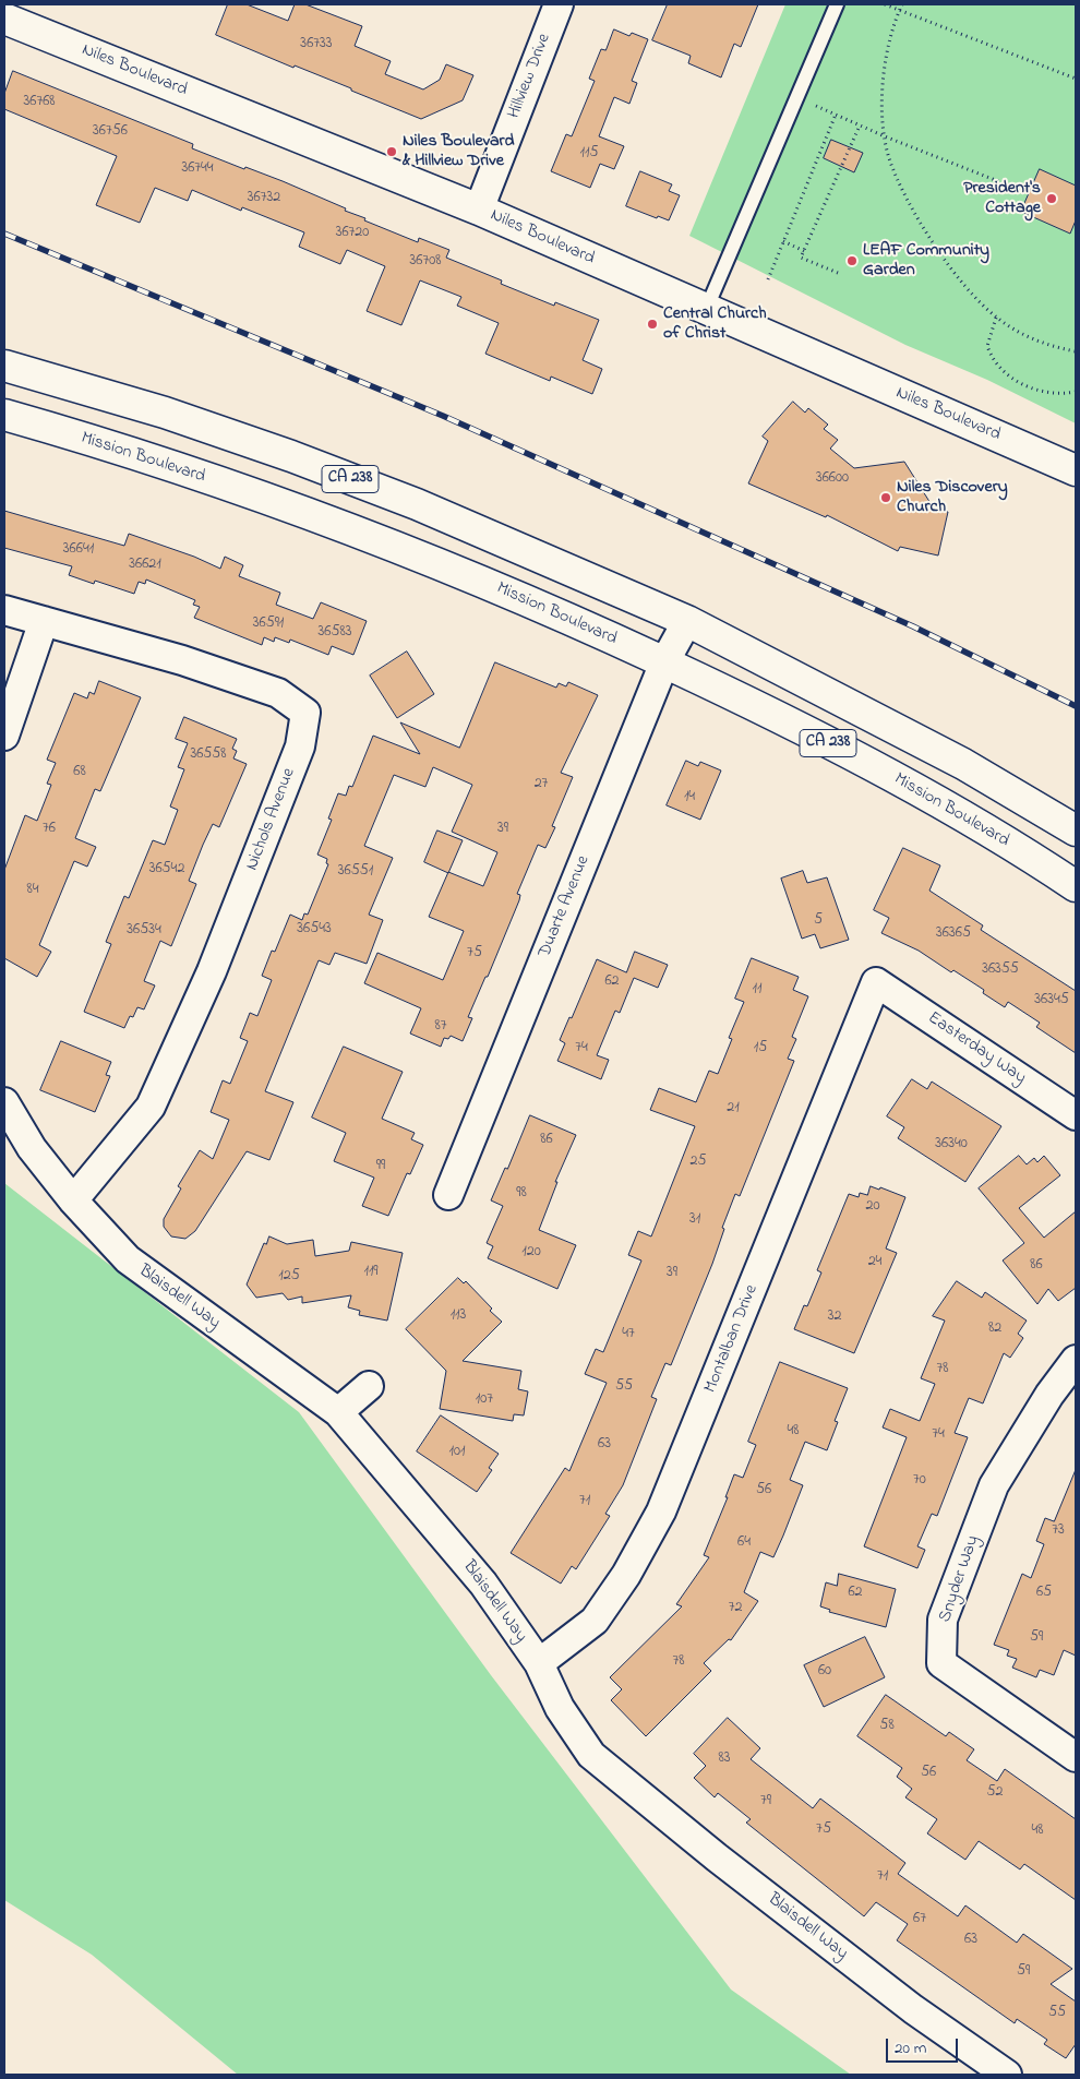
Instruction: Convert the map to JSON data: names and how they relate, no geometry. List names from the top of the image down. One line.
{"streets":{"main road":["Niles Boulevard","Mission Boulevard","CA 238"],"street":["Hillview Drive","Nichols Avenue","Duarte Avenue","Easterday Way","Blaisdell Way","Montalban Drive","Snyder Way"]},"crossings":[["Niles Boulevard","Hillview Drive"],["Mission Boulevard","Duarte Avenue"],["CA 238","Duarte Avenue"],["Nichols Avenue","Blaisdell Way"],["Easterday Way","Montalban Drive"],["Blaisdell Way","Montalban Drive"]],"places":["Niles Boulevard & Hillview Drive","President's Cottage","LEAF Community Garden","Central Church of Christ","Niles Discovery Church"],"house_numbers":["36733","36768","36756","115","36744","36732","36720","36708","36600","36641","36621","36591","36583","36558","68","27","14","76","39","36542","36551","84","5","36543","36534","36365","75","36355","62","11","36345","87","74","15","21","86","36340","25","99","98","20","31","120","24","86","119","39","125","113","32","82","47","78","55","107","48","74","63","101","70","56","71","73","64","62","65","72","59","78","60","58","83","56","52","79","75","48","71","67","63","59","55"],"scale_bar":"20 m"}
